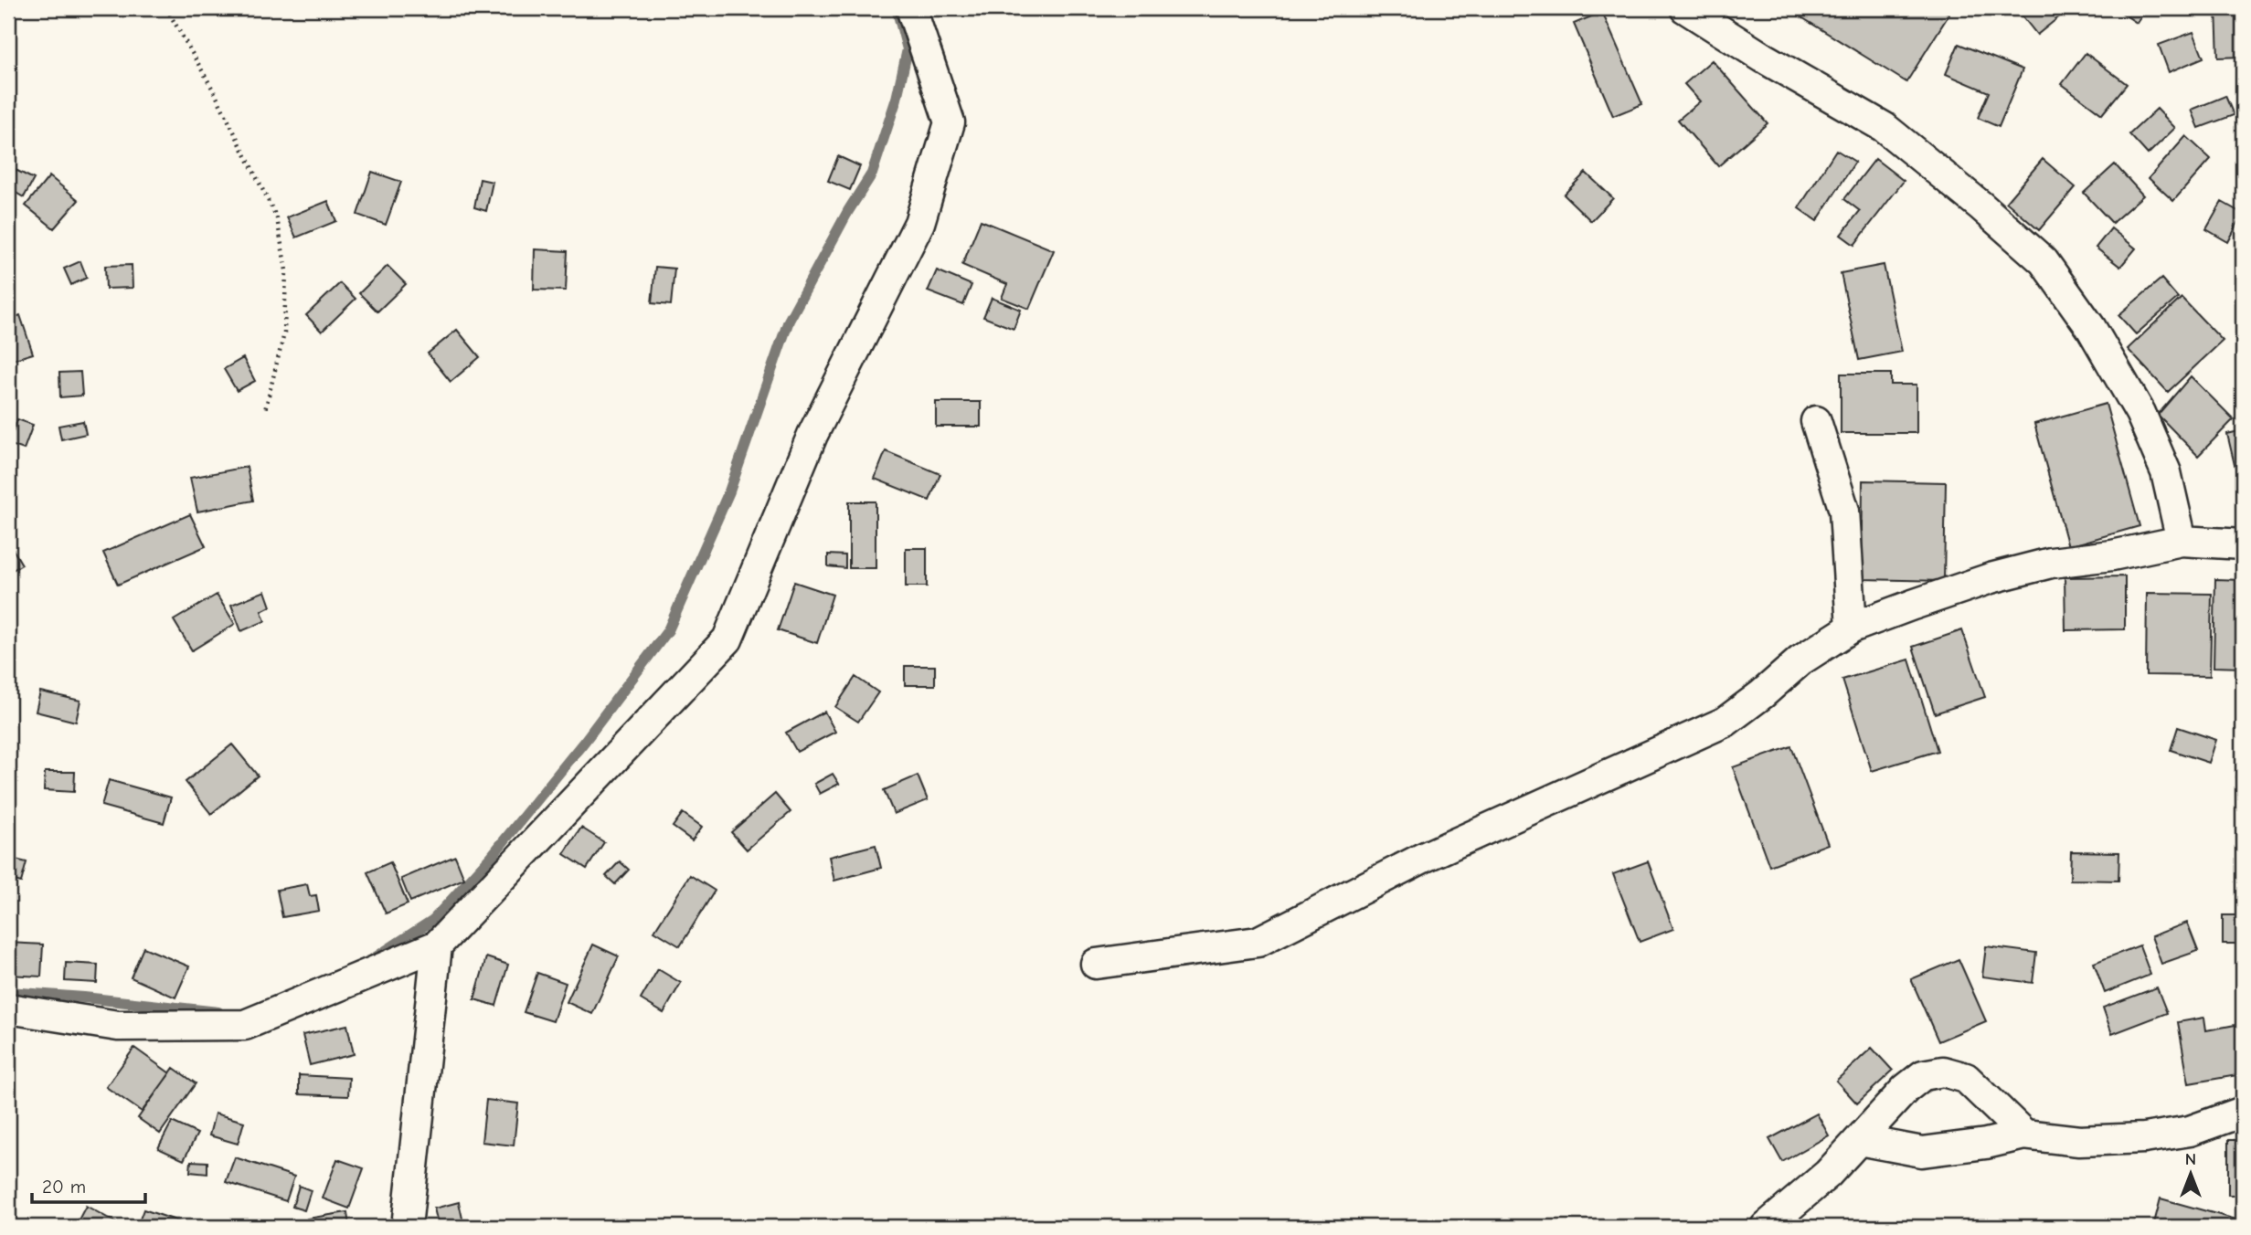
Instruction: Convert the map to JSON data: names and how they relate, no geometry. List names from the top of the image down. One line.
{"scale_bar":"20 m","north":"top"}
